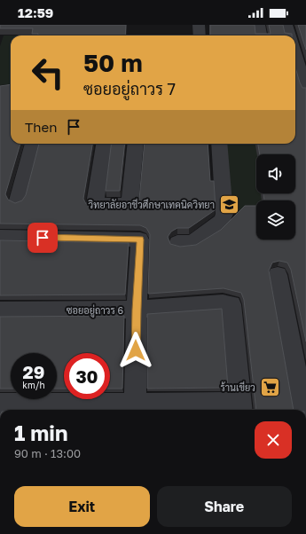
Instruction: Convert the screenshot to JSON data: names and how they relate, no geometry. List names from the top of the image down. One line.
{"streets":{"street":["ซอยอยู่ถาวร 6"]},"places":{"school or university":["วิทยาลัยอาชีวศึกษาเทคนิควิทยา"],"supermarket":["ร้านเขียว"]},"page":{"status":"12:59","turn":["50 m","ซอยอยู่ถาวร 7"],"then":"Then","speed":"29 km/h","limit":"30","heading":["1 min","90 m · 13:00"],"buttons":["Exit","Share"]}}
